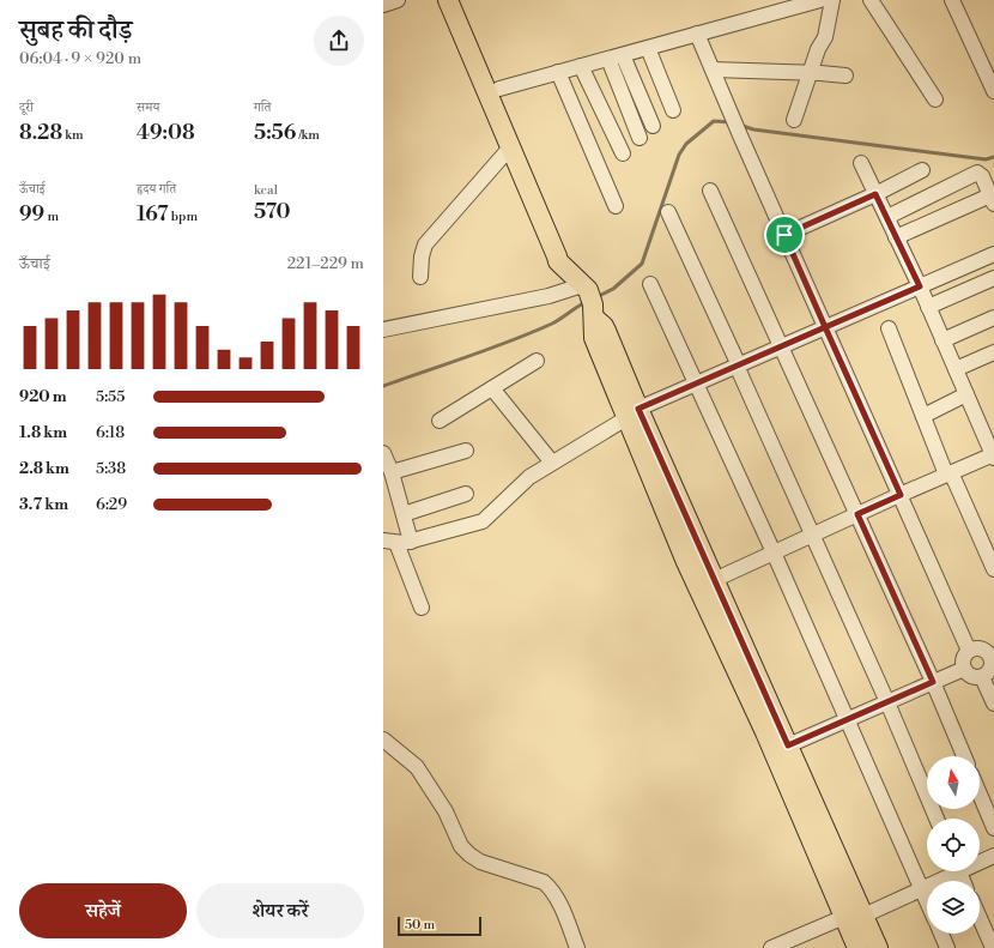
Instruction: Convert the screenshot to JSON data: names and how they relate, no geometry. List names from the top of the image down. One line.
{"scale_bar":"50 m","north":"top","page":{"heading":["सुबह की दौड़","06:04 · 9 × 920 m"],"stats":[["दूरी","8.28 km"],["समय","49:08"],["गति","5:56 /km"],["ऊँचाई","99 m"],["हृदय गति","167 bpm"],["kcal","570"]],"chart":["ऊँचाई","221–229 m"],"list":[{"name":"920 m","note":"5:55"},{"name":"1.8 km","note":"6:18"},{"name":"2.8 km","note":"5:38"},{"name":"3.7 km","note":"6:29"}],"buttons":["सहेजें","शेयर करें"],"scale":"50 m"}}
